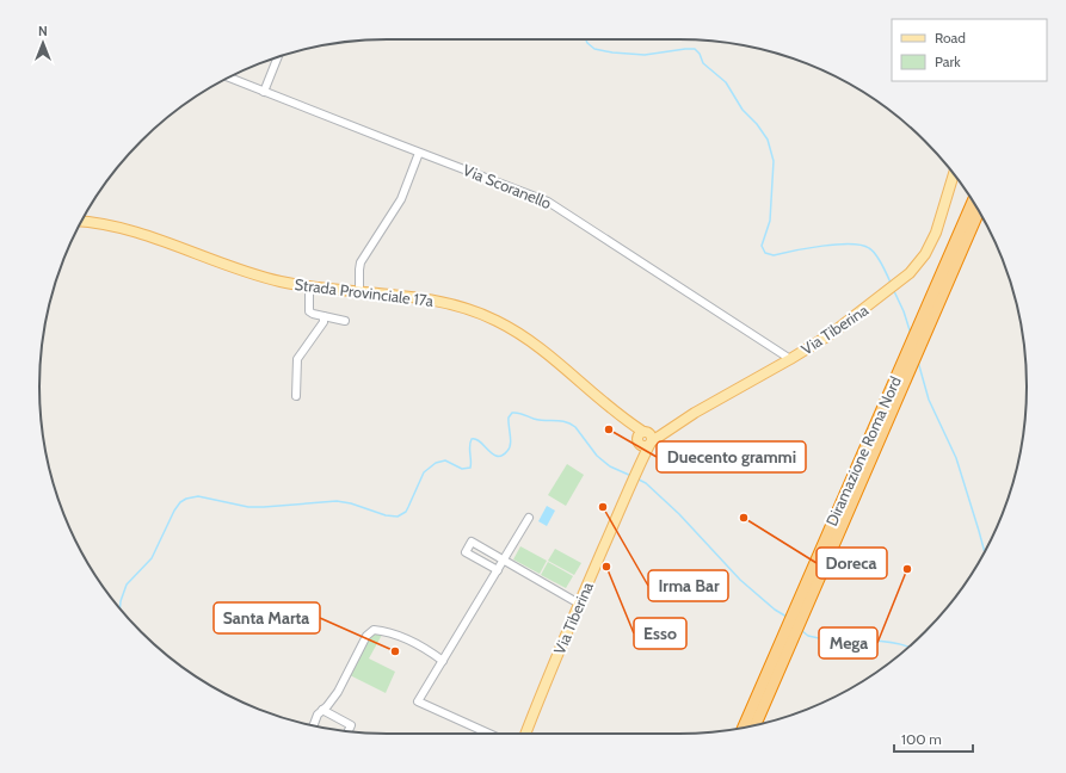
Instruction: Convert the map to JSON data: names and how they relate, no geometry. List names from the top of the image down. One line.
{"streets":{"highway":["Diramazione Roma Nord"],"main road":["Strada Provinciale 17a","Via Tiberina"],"street":["Via Scoranello"]},"crossings":[["Via Scoranello","Via Tiberina"],["Strada Provinciale 17a","Via Tiberina"]],"places":["Duecento grammi","Irma Bar","Doreca","Esso","Mega","Santa Marta"],"legend":["Road","Park"],"scale_bar":"100 m","north":"top"}
